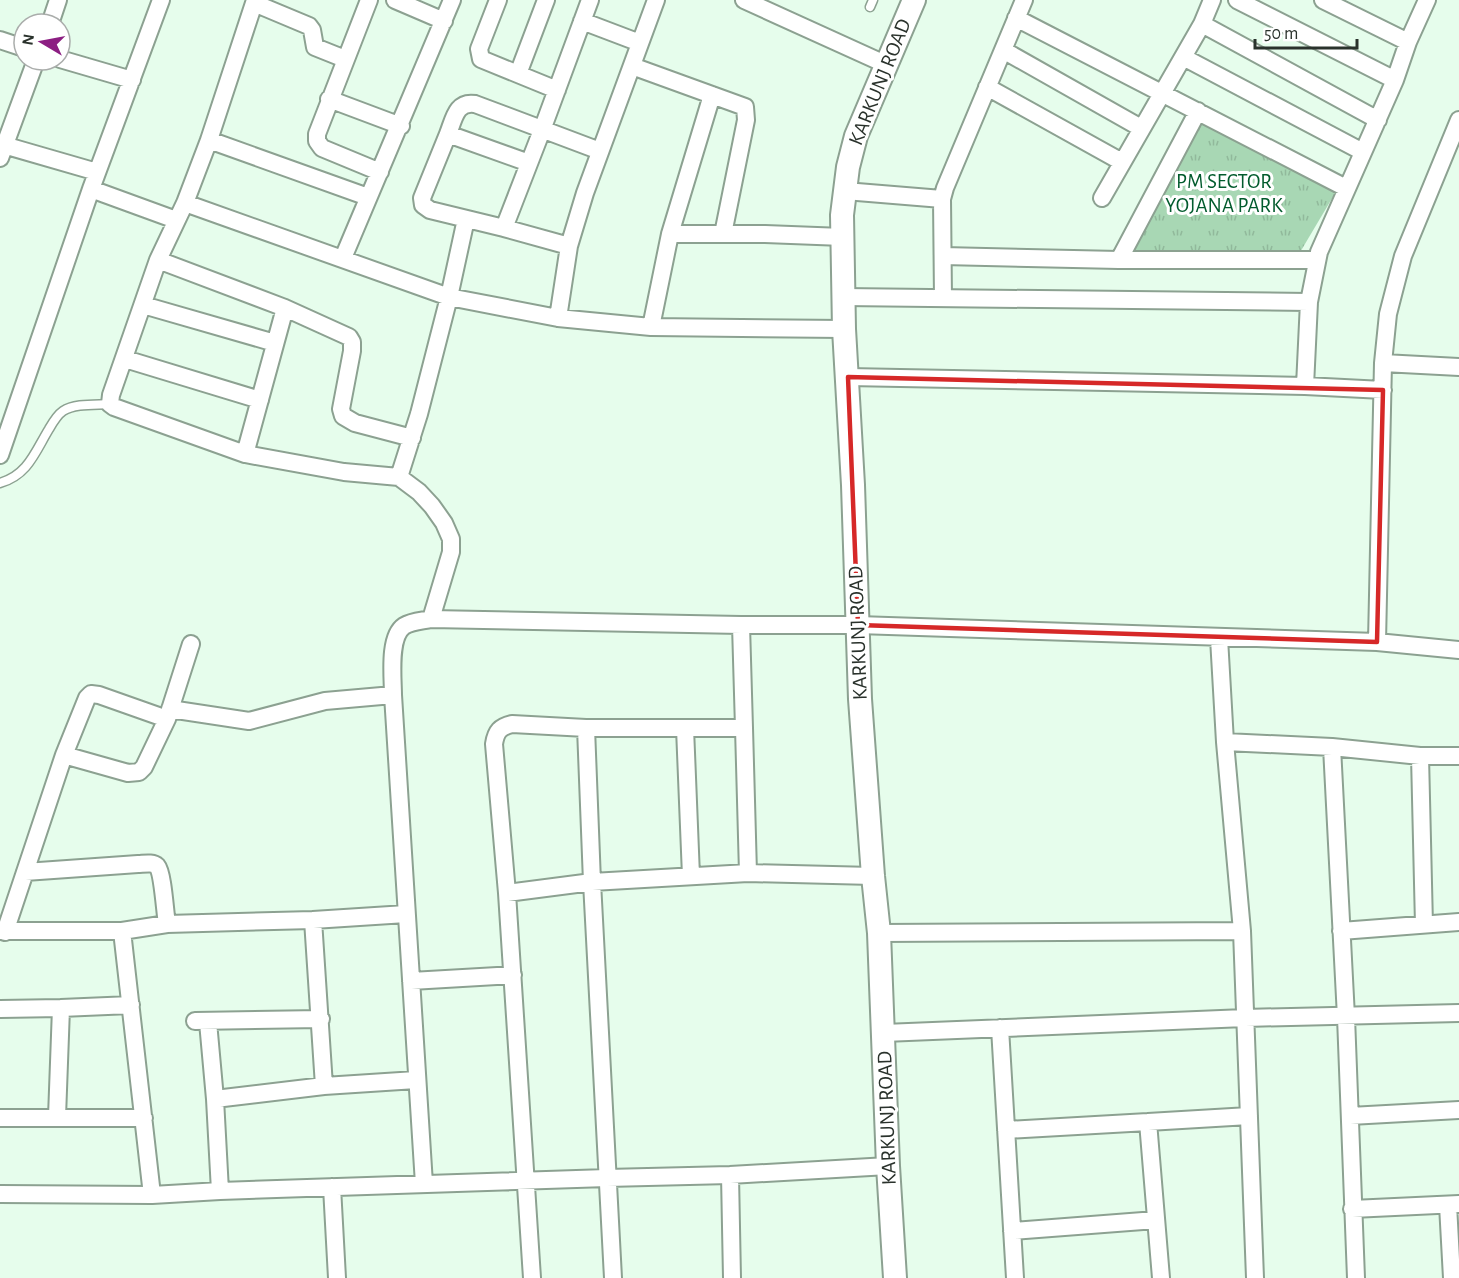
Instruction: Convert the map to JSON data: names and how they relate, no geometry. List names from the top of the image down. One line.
{"streets":{"street":["KARKUNJ ROAD"]},"parks":["PM SECTOR YOJANA PARK"],"scale_bar":"50 m","north":"left"}
